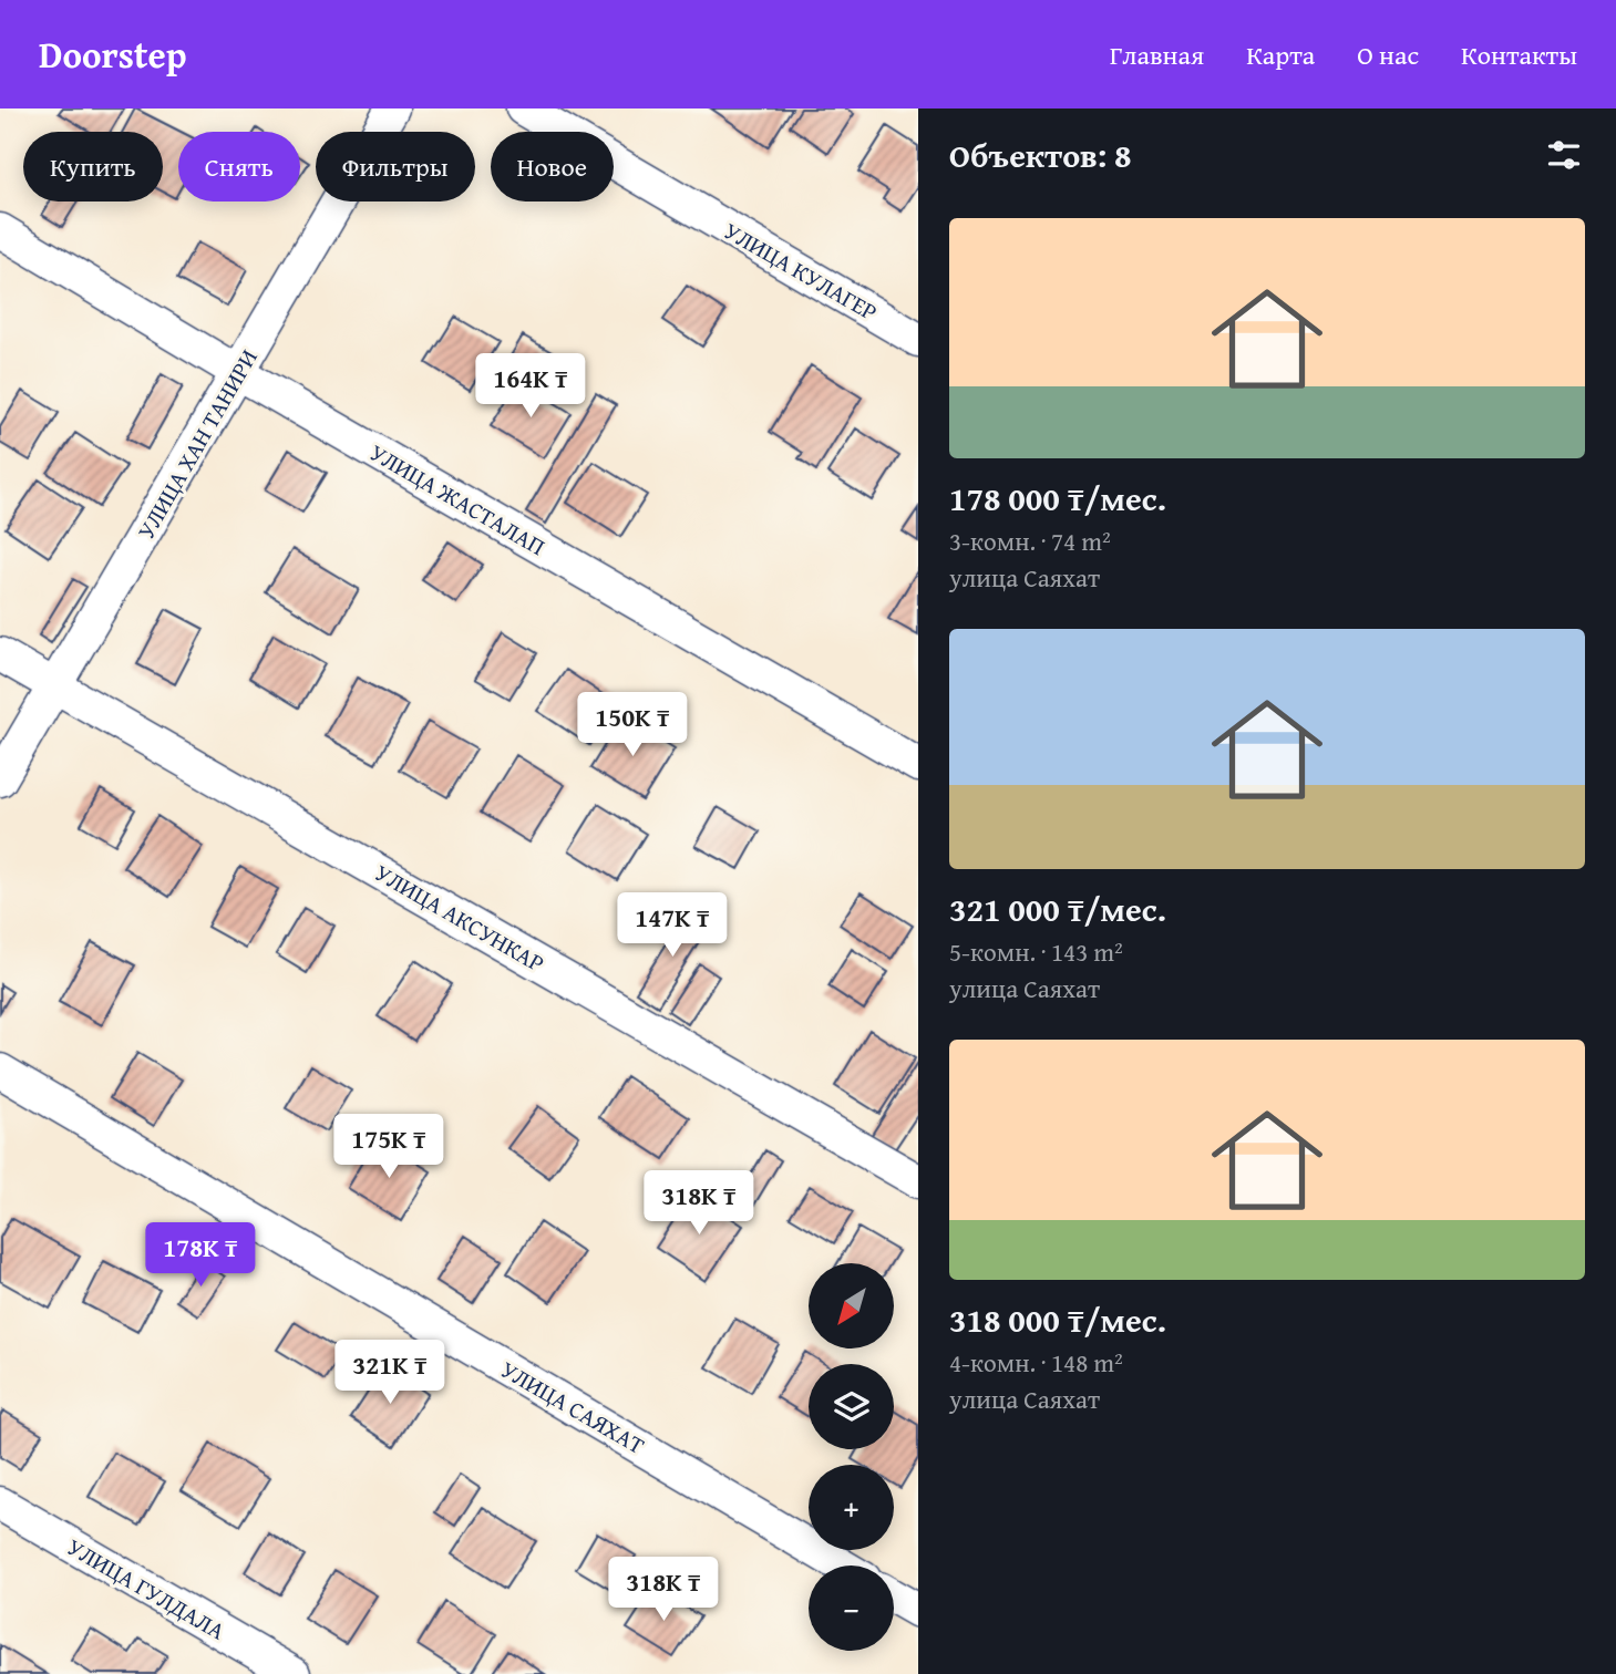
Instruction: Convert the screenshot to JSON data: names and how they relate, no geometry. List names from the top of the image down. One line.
{"streets":{"street":["УЛИЦА КУЛАГЕР","УЛИЦА ХАН ТАНИРИ","УЛИЦА ЖАСТАЛАП","УЛИЦА АКСУНКАР","УЛИЦА САЯХАТ","УЛИЦА ГУЛДАЛА"]},"crossings":[["УЛИЦА ХАН ТАНИРИ","УЛИЦА ЖАСТАЛАП"],["УЛИЦА ХАН ТАНИРИ","УЛИЦА АКСУНКАР"]],"north":"bottom left","page":{"header":"Doorstep","nav":["Главная","Карта","О нас","Контакты"],"heading":"Объектов: 8","chip":["Купить","Снять","Фильтры","Новое"],"list":[{"name":"178 000 ₸/мес.","note":"3-комн. · 74 m² · улица Саяхат"},{"name":"321 000 ₸/мес.","note":"5-комн. · 143 m² · улица Саяхат"},{"name":"318 000 ₸/мес.","note":"4-комн. · 148 m² · улица Саяхат"}],"price":["164K ₸","150K ₸","147K ₸","175K ₸","318K ₸","178K ₸","321K ₸","318K ₸"],"map_buttons":["+","−"]}}
